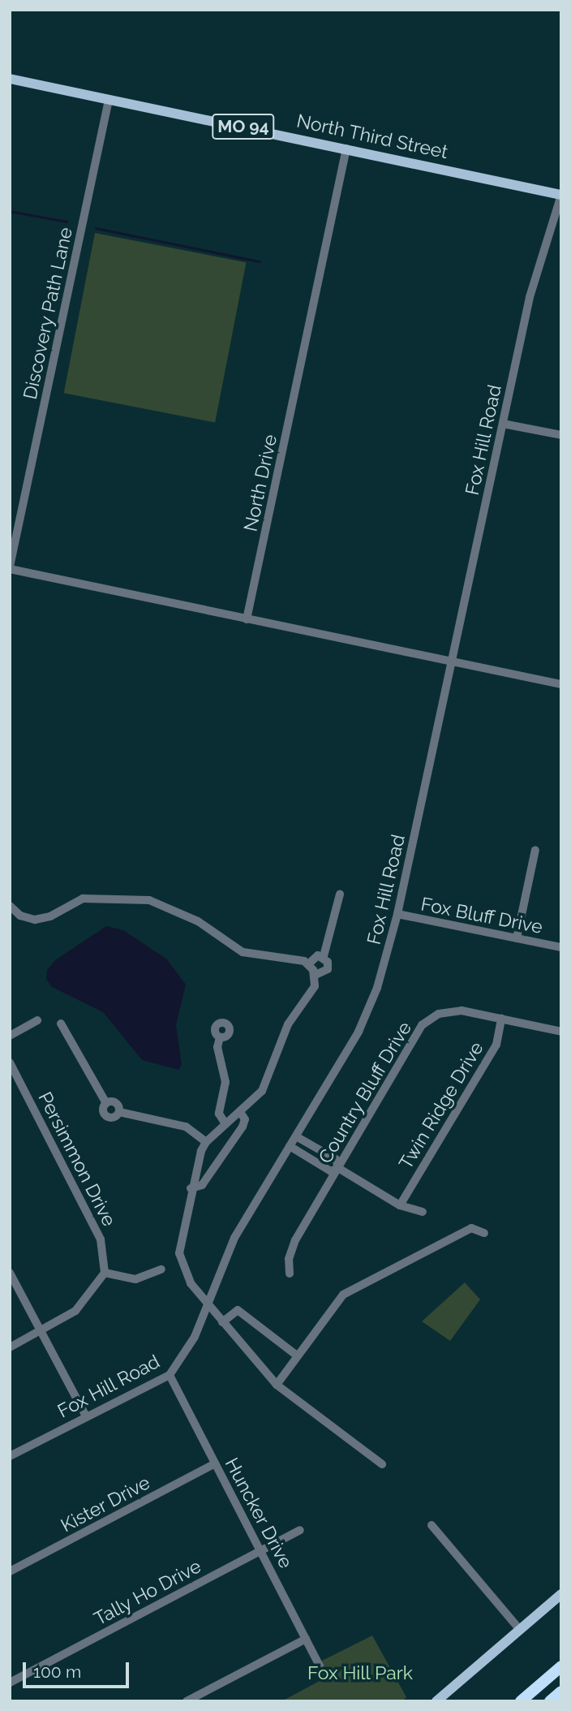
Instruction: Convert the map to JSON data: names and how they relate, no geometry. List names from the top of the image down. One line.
{"streets":{"main road":["MO 94","North Third Street"],"street":["Discovery Path Lane","Fox Hill Road","North Drive","Fox Bluff Drive","Country Bluff Drive","Twin Ridge Drive","Persimmon Drive","Kister Drive","Huncker Drive","Tally Ho Drive"]},"crossings":[["North Third Street","Discovery Path Lane"],["North Third Street","Fox Hill Road"],["North Third Street","North Drive"],["Fox Hill Road","Fox Bluff Drive"],["Fox Hill Road","Huncker Drive"],["Country Bluff Drive","Twin Ridge Drive"],["Kister Drive","Huncker Drive"],["Huncker Drive","Tally Ho Drive"]],"parks":["Fox Hill Park"],"scale_bar":"100 m"}
